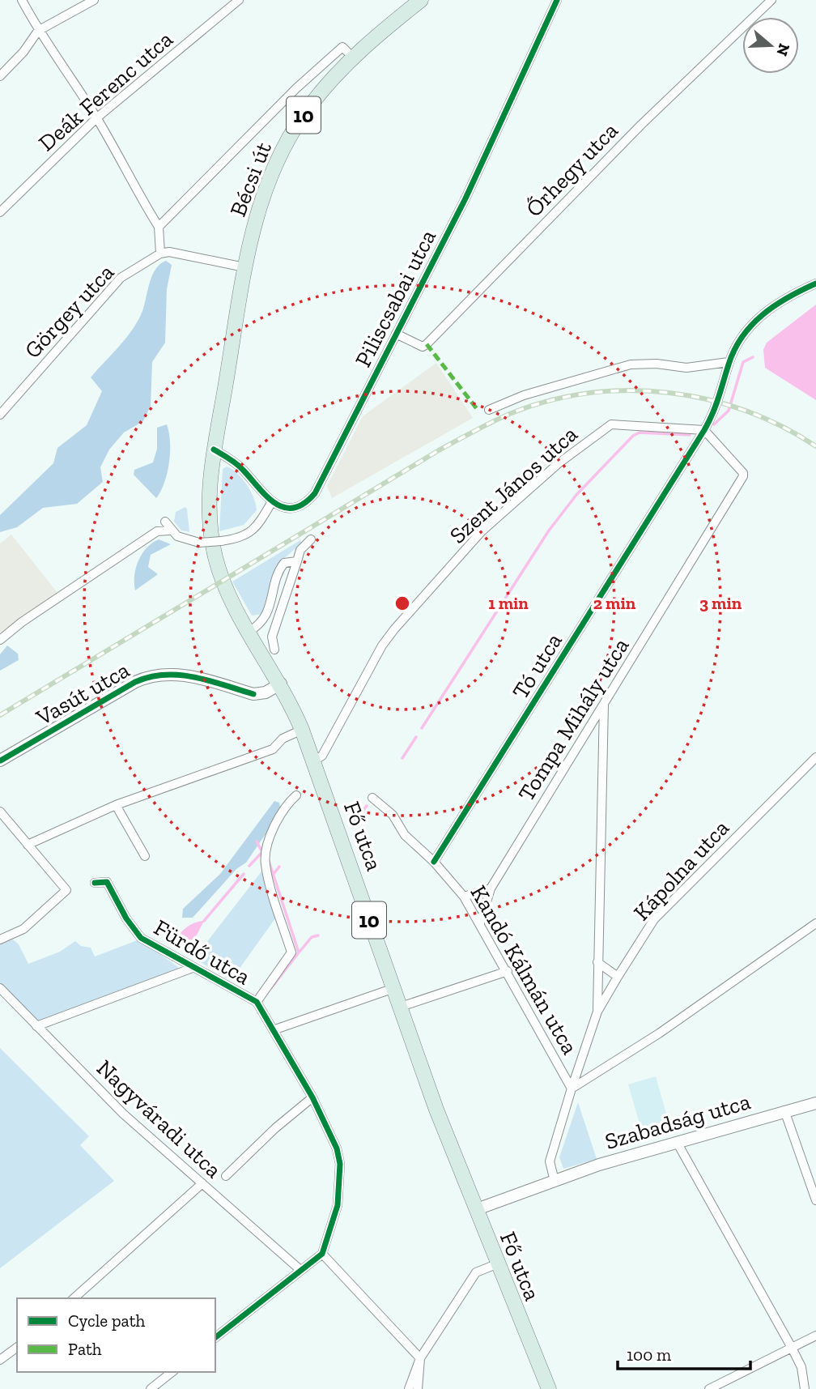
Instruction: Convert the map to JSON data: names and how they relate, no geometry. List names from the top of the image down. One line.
{"streets":{"main road":["10","Bécsi út","Fő utca"],"street":["Deák Ferenc utca","Őrhegy utca","Piliscsabai utca","Görgey utca","Szent János utca","Tó utca","Vasút utca","Tompa Mihály utca","Kápolna utca","Fürdő utca","Kandó Kálmán utca","Nagyváradi utca","Szabadság utca"]},"crossings":[["Őrhegy utca","Piliscsabai utca"],["Bécsi út","Fő utca"],["Szent János utca","Tó utca"],["Szent János utca","Tompa Mihály utca"],["Szent János utca","Fő utca"],["Tó utca","Tompa Mihály utca"],["Tó utca","Kandó Kálmán utca"],["Vasút utca","Fő utca"],["Tompa Mihály utca","Kandó Kálmán utca"],["Fő utca","Szabadság utca"],["Kápolna utca","Kandó Kálmán utca"],["Kápolna utca","Szabadság utca"]],"legend":["Cycle path","Path"],"scale_bar":"100 m","north":"right","rings":["1 min","2 min","3 min"]}
